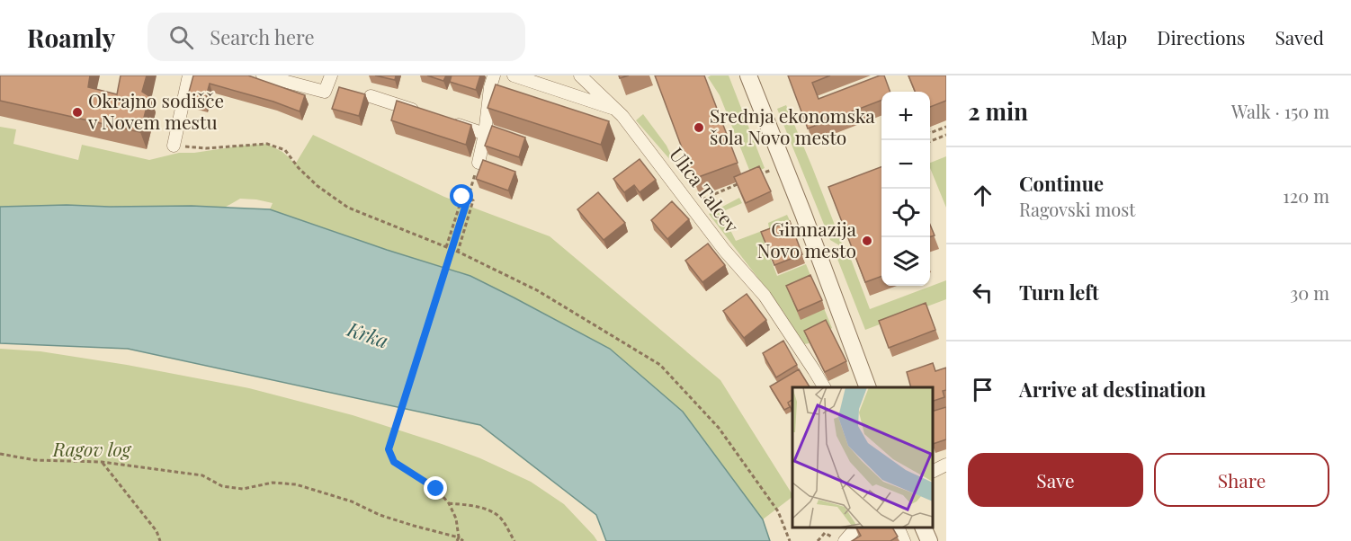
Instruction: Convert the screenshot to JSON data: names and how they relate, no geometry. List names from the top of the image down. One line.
{"streets":{"street":["Ulica Talcev"]},"water":["Krka"],"parks":["Ragov log"],"places":["Okrajno sodišče v Novem mestu","Srednja ekonomska šola Novo mesto","Gimnazija Novo mesto"],"page":{"header":"Roamly","search":"Search here","nav":["Map","Directions","Saved"],"heading":["2 min","Walk · 150 m"],"map_buttons":["+","−"],"list":[["Continue","Ragovski most","120 m"],["Turn left","30 m"],"Arrive at destination"],"buttons":["Save","Share"]}}
